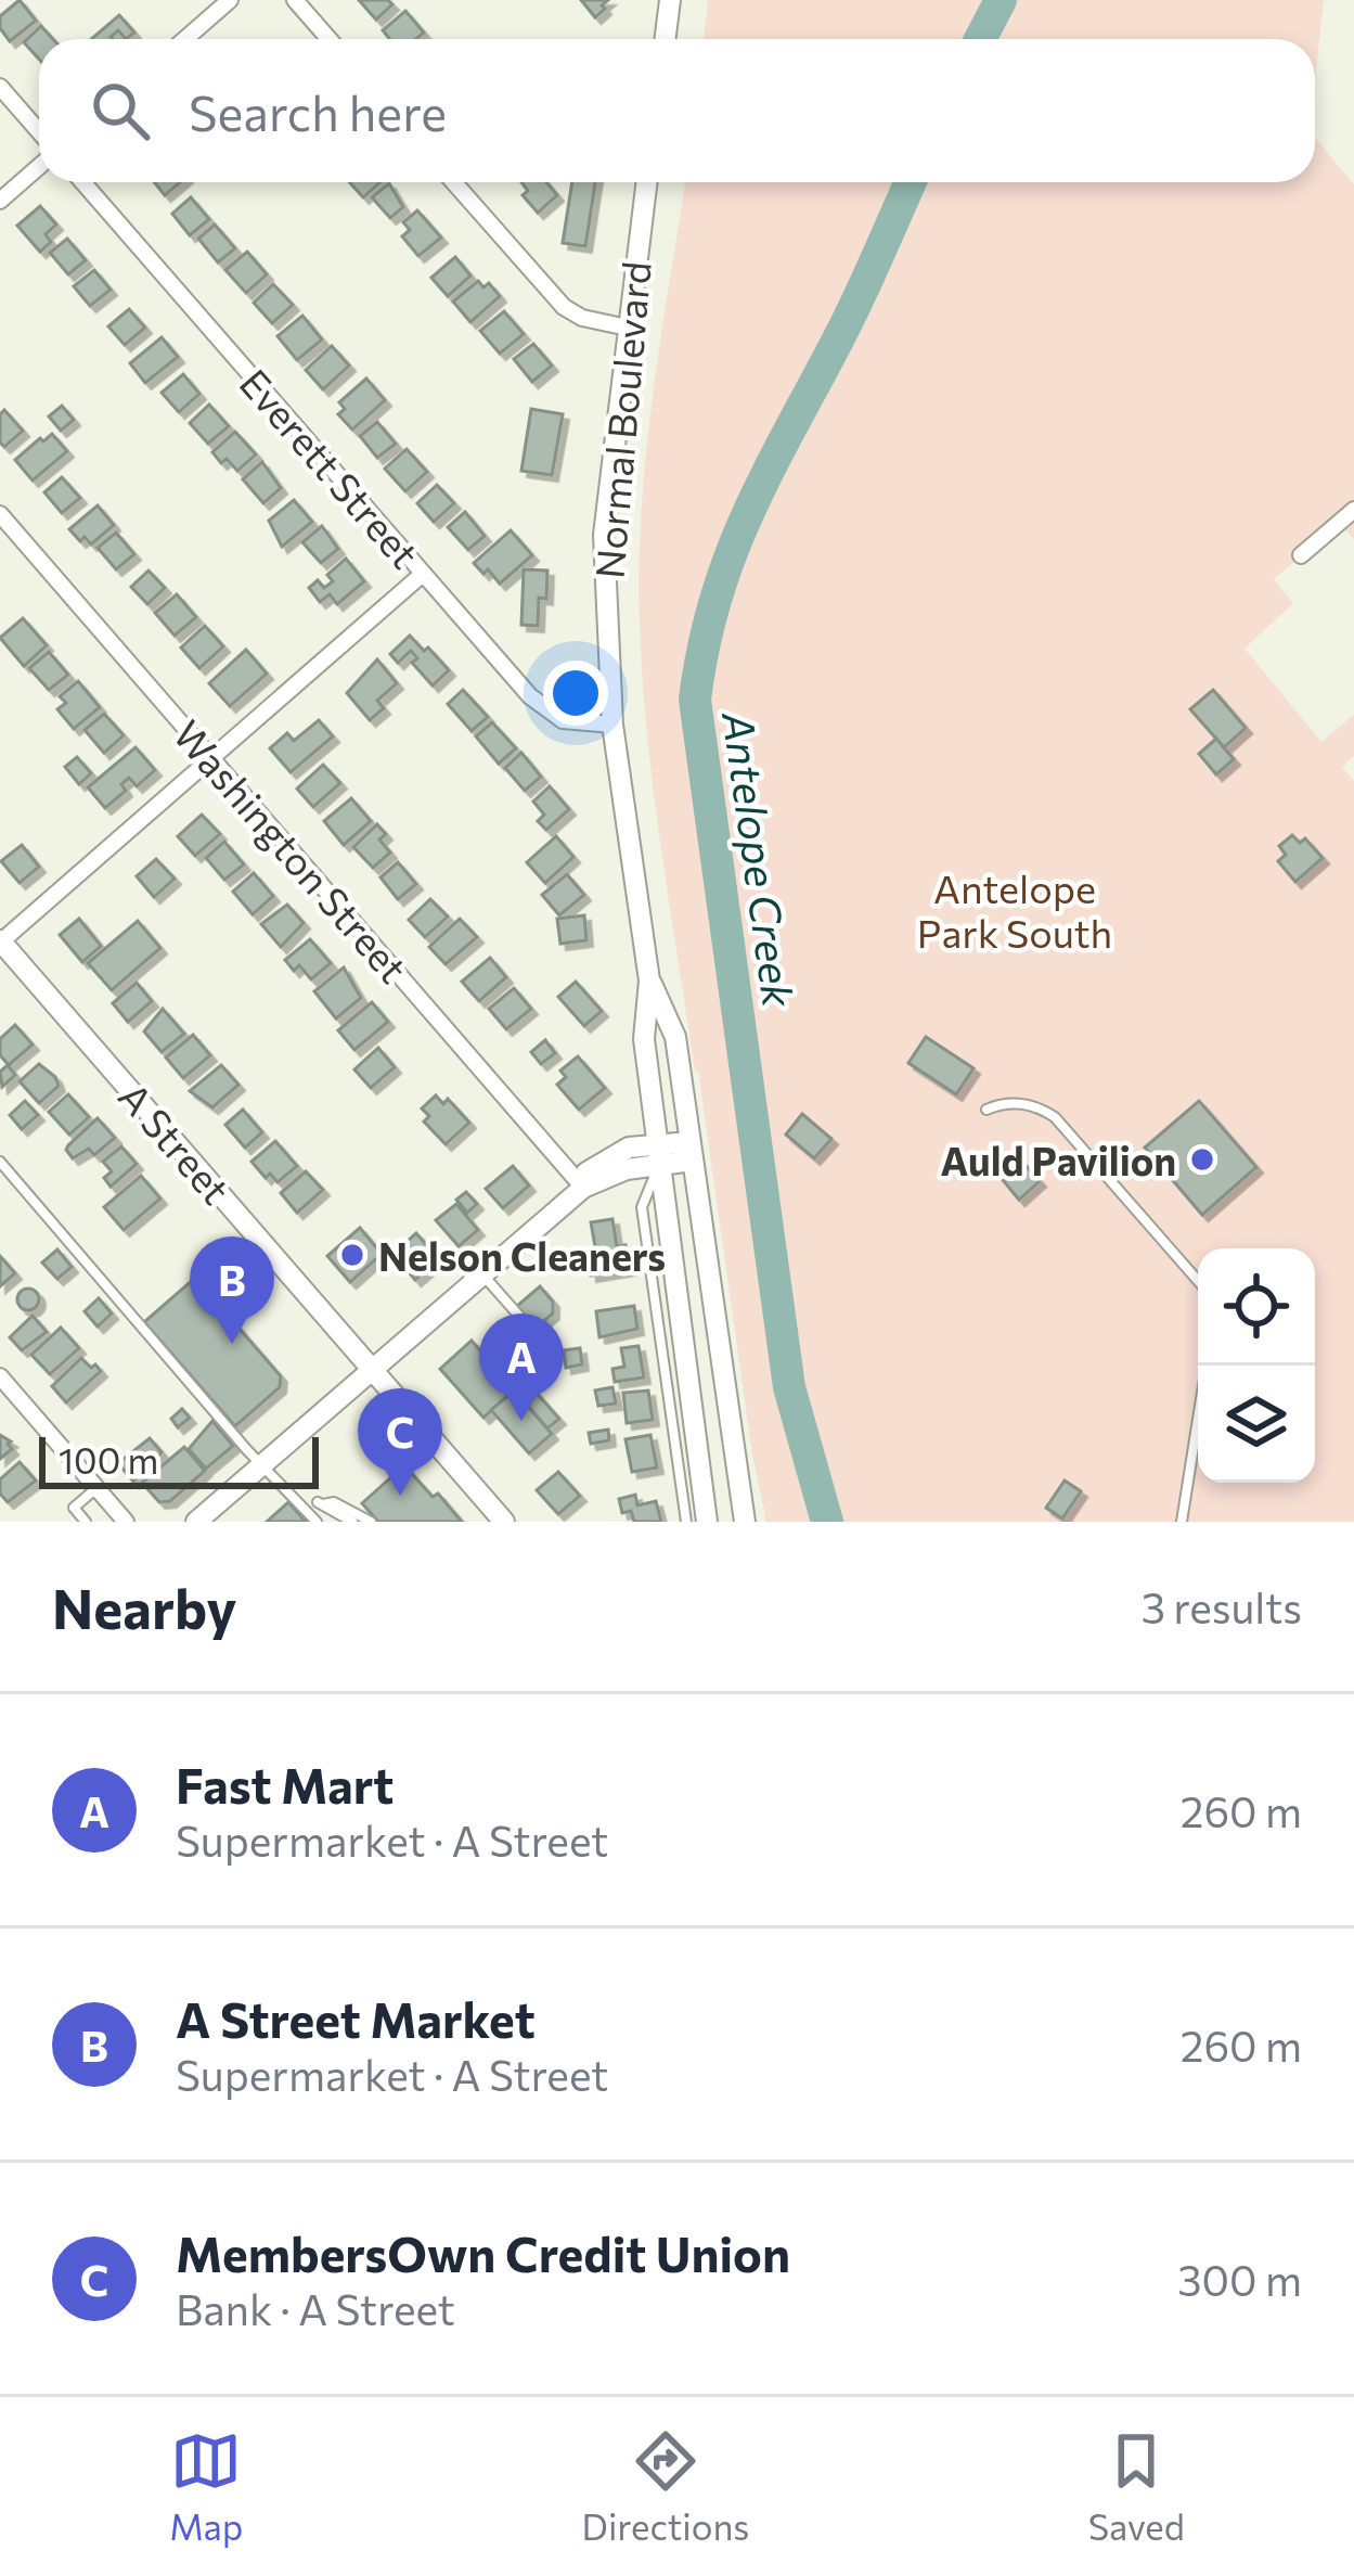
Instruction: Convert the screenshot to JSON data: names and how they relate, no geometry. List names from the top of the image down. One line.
{"streets":{"main road":["Normal Boulevard","A Street"],"street":["Everett Street","Washington Street"]},"crossings":[["Normal Boulevard","Everett Street"]],"water":["Antelope Creek"],"parks":["Antelope Park South"],"places":["Auld Pavilion","Nelson Cleaners"],"scale_bar":"100 m","page":{"search":"Search here","pins":["B","A","C"],"scale":"100 m","heading":["Nearby","3 results"],"list":[{"mark":"A","name":"Fast Mart","note":"Supermarket · A Street","value":"260 m"},{"mark":"B","name":"A Street Market","note":"Supermarket · A Street","value":"260 m"},{"mark":"C","name":"MembersOwn Credit Union","note":"Bank · A Street","value":"300 m"}],"nav":["Map","Directions","Saved"]}}
